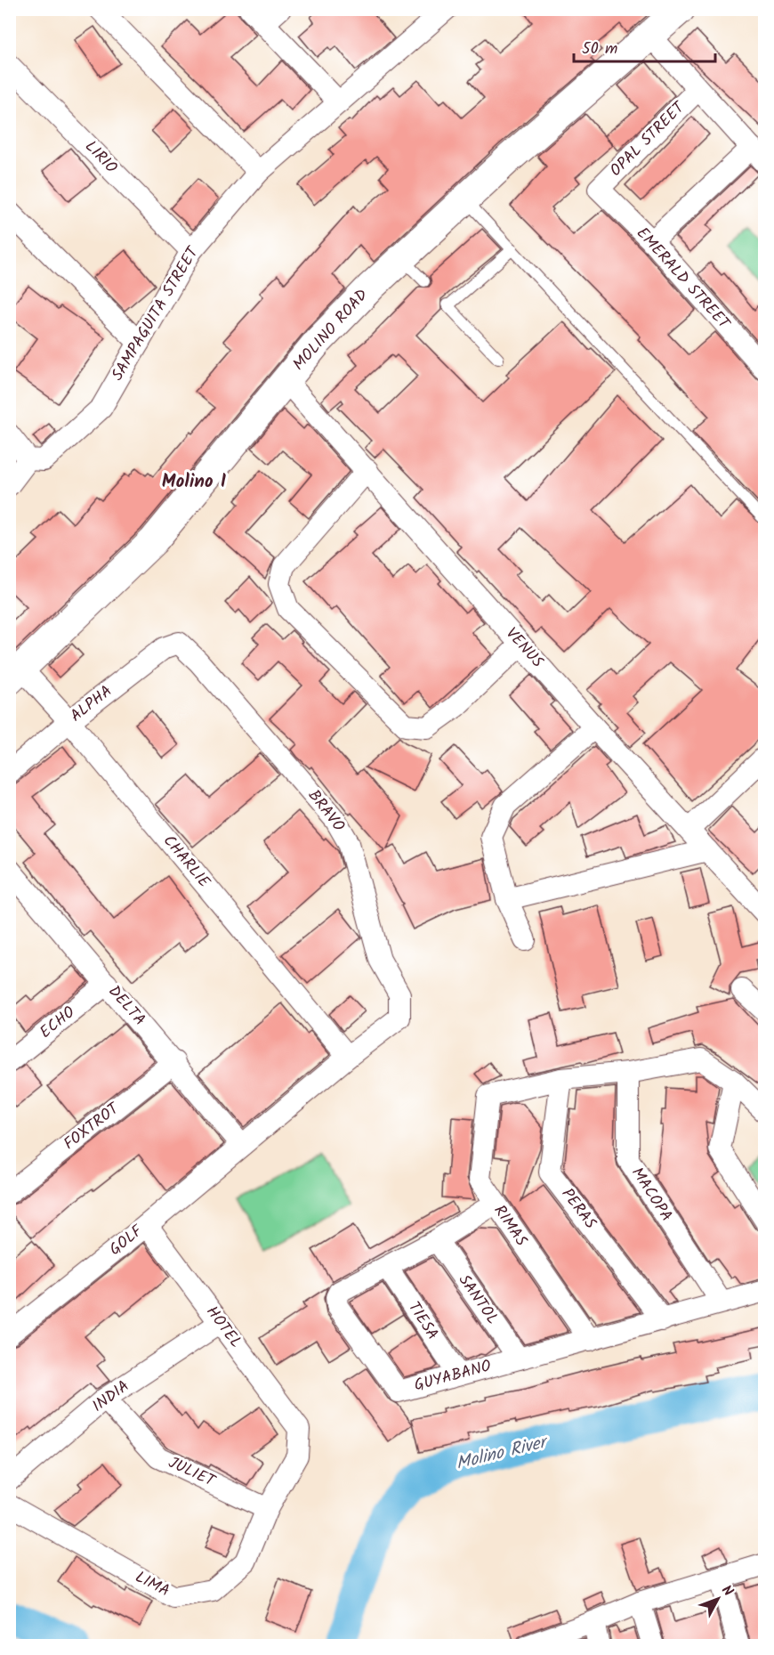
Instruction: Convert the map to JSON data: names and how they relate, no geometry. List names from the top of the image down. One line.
{"streets":{"main road":["MOLINO ROAD"],"street":["OPAL STREET","LIRIO","EMERALD STREET","SAMPAGUITA STREET","VENUS","ALPHA","BRAVO","CHARLIE","DELTA","ECHO","FOXTROT","MACOPA","PERAS","RIMAS","GOLF","SANTOL","TIESA","HOTEL","GUYABANO","INDIA","JULIET","LIMA"]},"crossings":[["OPAL STREET","EMERALD STREET"],["LIRIO","SAMPAGUITA STREET"],["MOLINO ROAD","VENUS"],["MOLINO ROAD","CHARLIE"],["ALPHA","BRAVO"],["ALPHA","CHARLIE"],["BRAVO","GOLF"],["CHARLIE","GOLF"],["DELTA","ECHO"],["DELTA","FOXTROT"],["DELTA","GOLF"],["MACOPA","GUYABANO"],["PERAS","RIMAS"],["PERAS","GUYABANO"],["RIMAS","GUYABANO"],["GOLF","HOTEL"],["SANTOL","GUYABANO"],["TIESA","GUYABANO"],["HOTEL","INDIA"],["HOTEL","LIMA"],["INDIA","JULIET"],["JULIET","LIMA"]],"districts":["Molino I"],"water":["Molino River"],"scale_bar":"50 m","north":"top right"}
